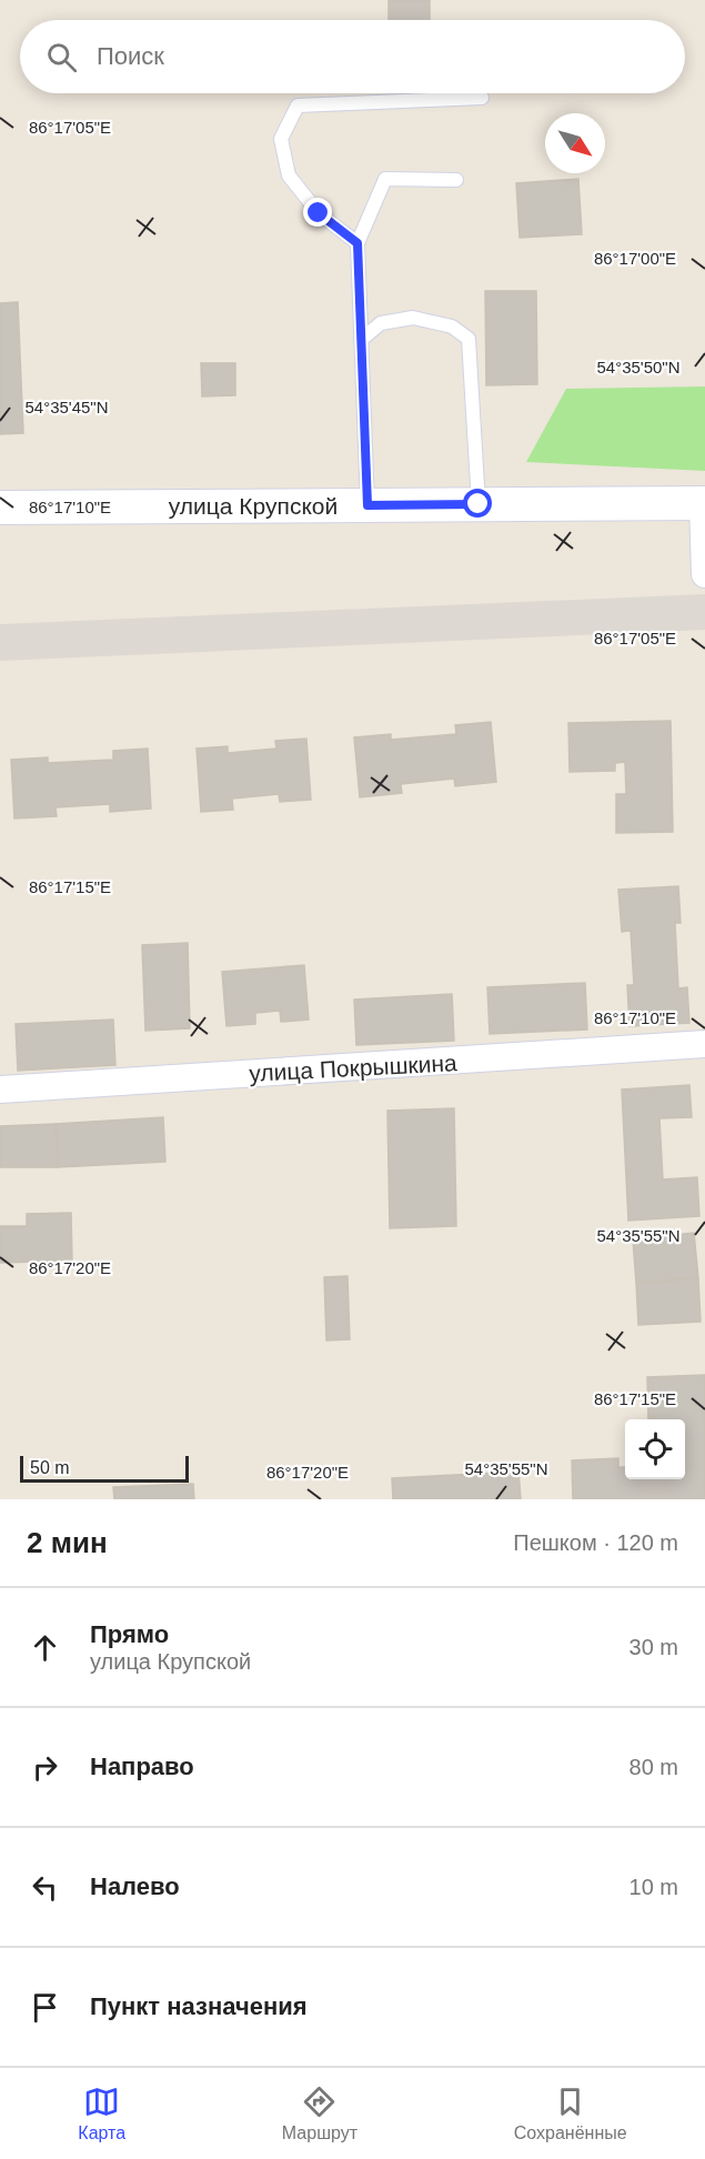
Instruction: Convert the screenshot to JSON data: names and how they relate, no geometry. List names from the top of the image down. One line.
{"streets":{"street":["улица Крупской","улица Покрышкина"]},"scale_bar":"50 m","north":"bottom right","page":{"search":"Поиск","scale":"50 m","heading":["2 мин","Пешком · 120 m"],"list":[["Прямо","улица Крупской","30 m"],["Направо","80 m"],["Налево","10 m"],"Пункт назначения"],"nav":["Карта","Маршрут","Сохранённые"]},"coordinates":["86°17'05\"E","86°17'00\"E","54°35'50\"N","54°35'45\"N","86°17'10\"E","86°17'15\"E","54°35'55\"N","86°17'20\"E"]}
